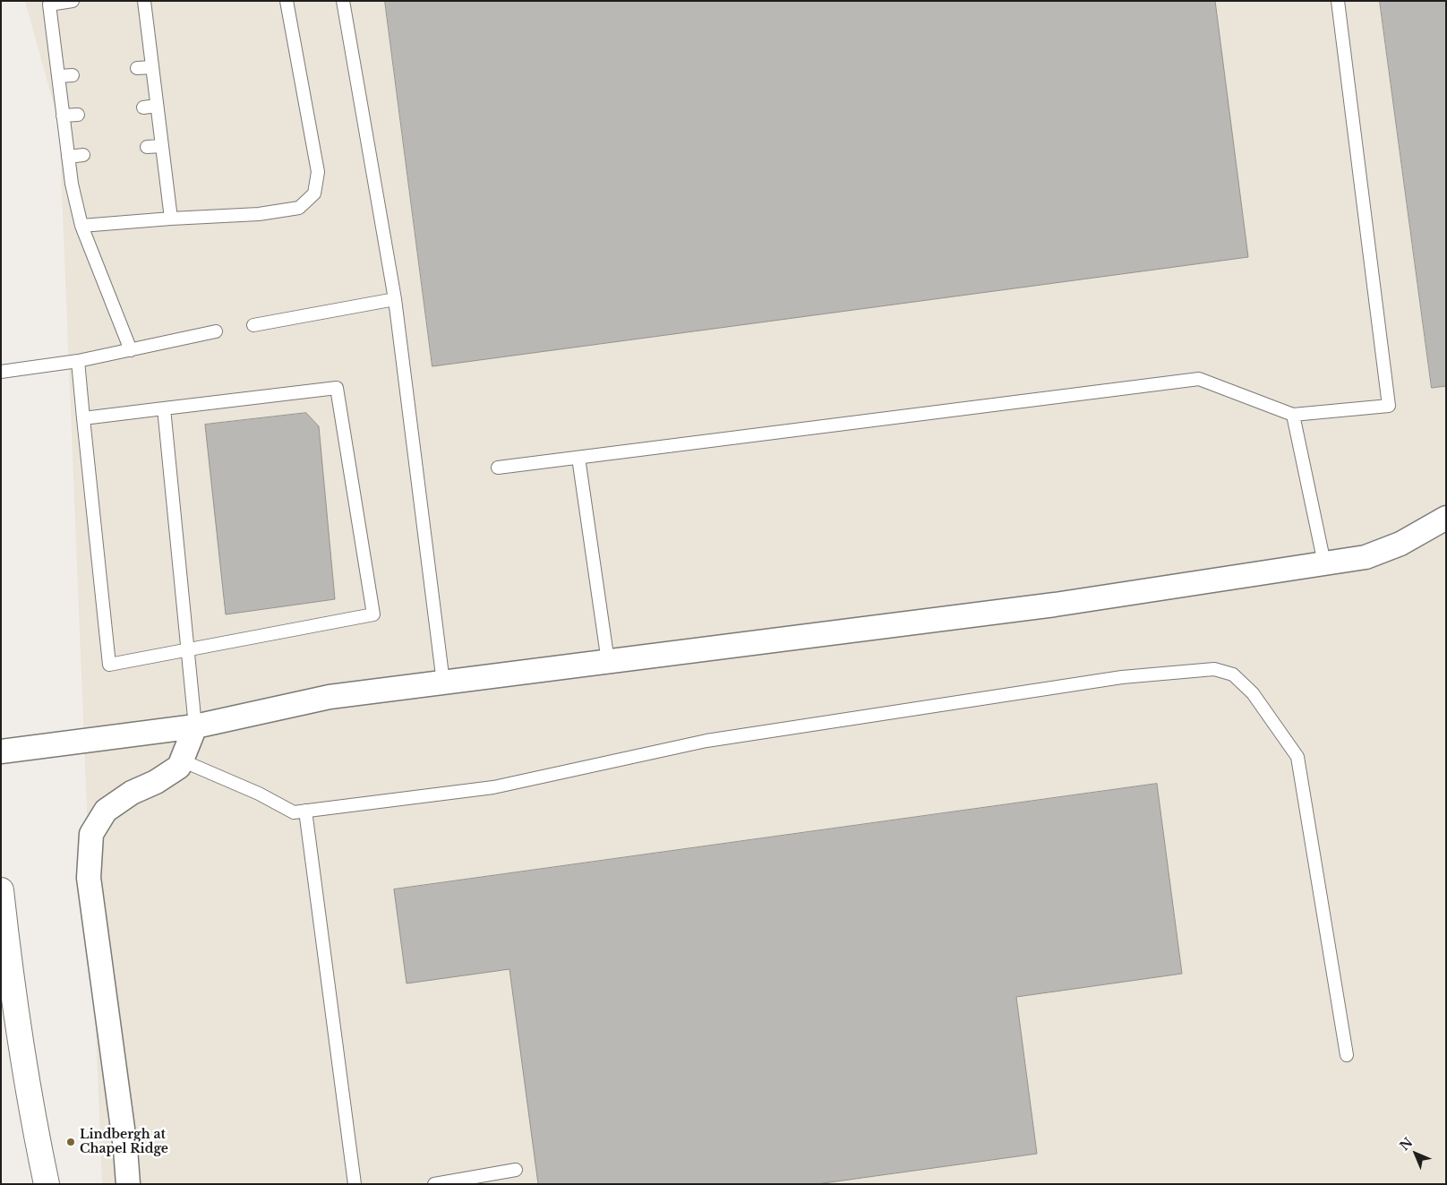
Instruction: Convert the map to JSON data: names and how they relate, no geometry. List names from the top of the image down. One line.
{"places":["Lindbergh at Chapel Ridge"],"north":"top left"}
